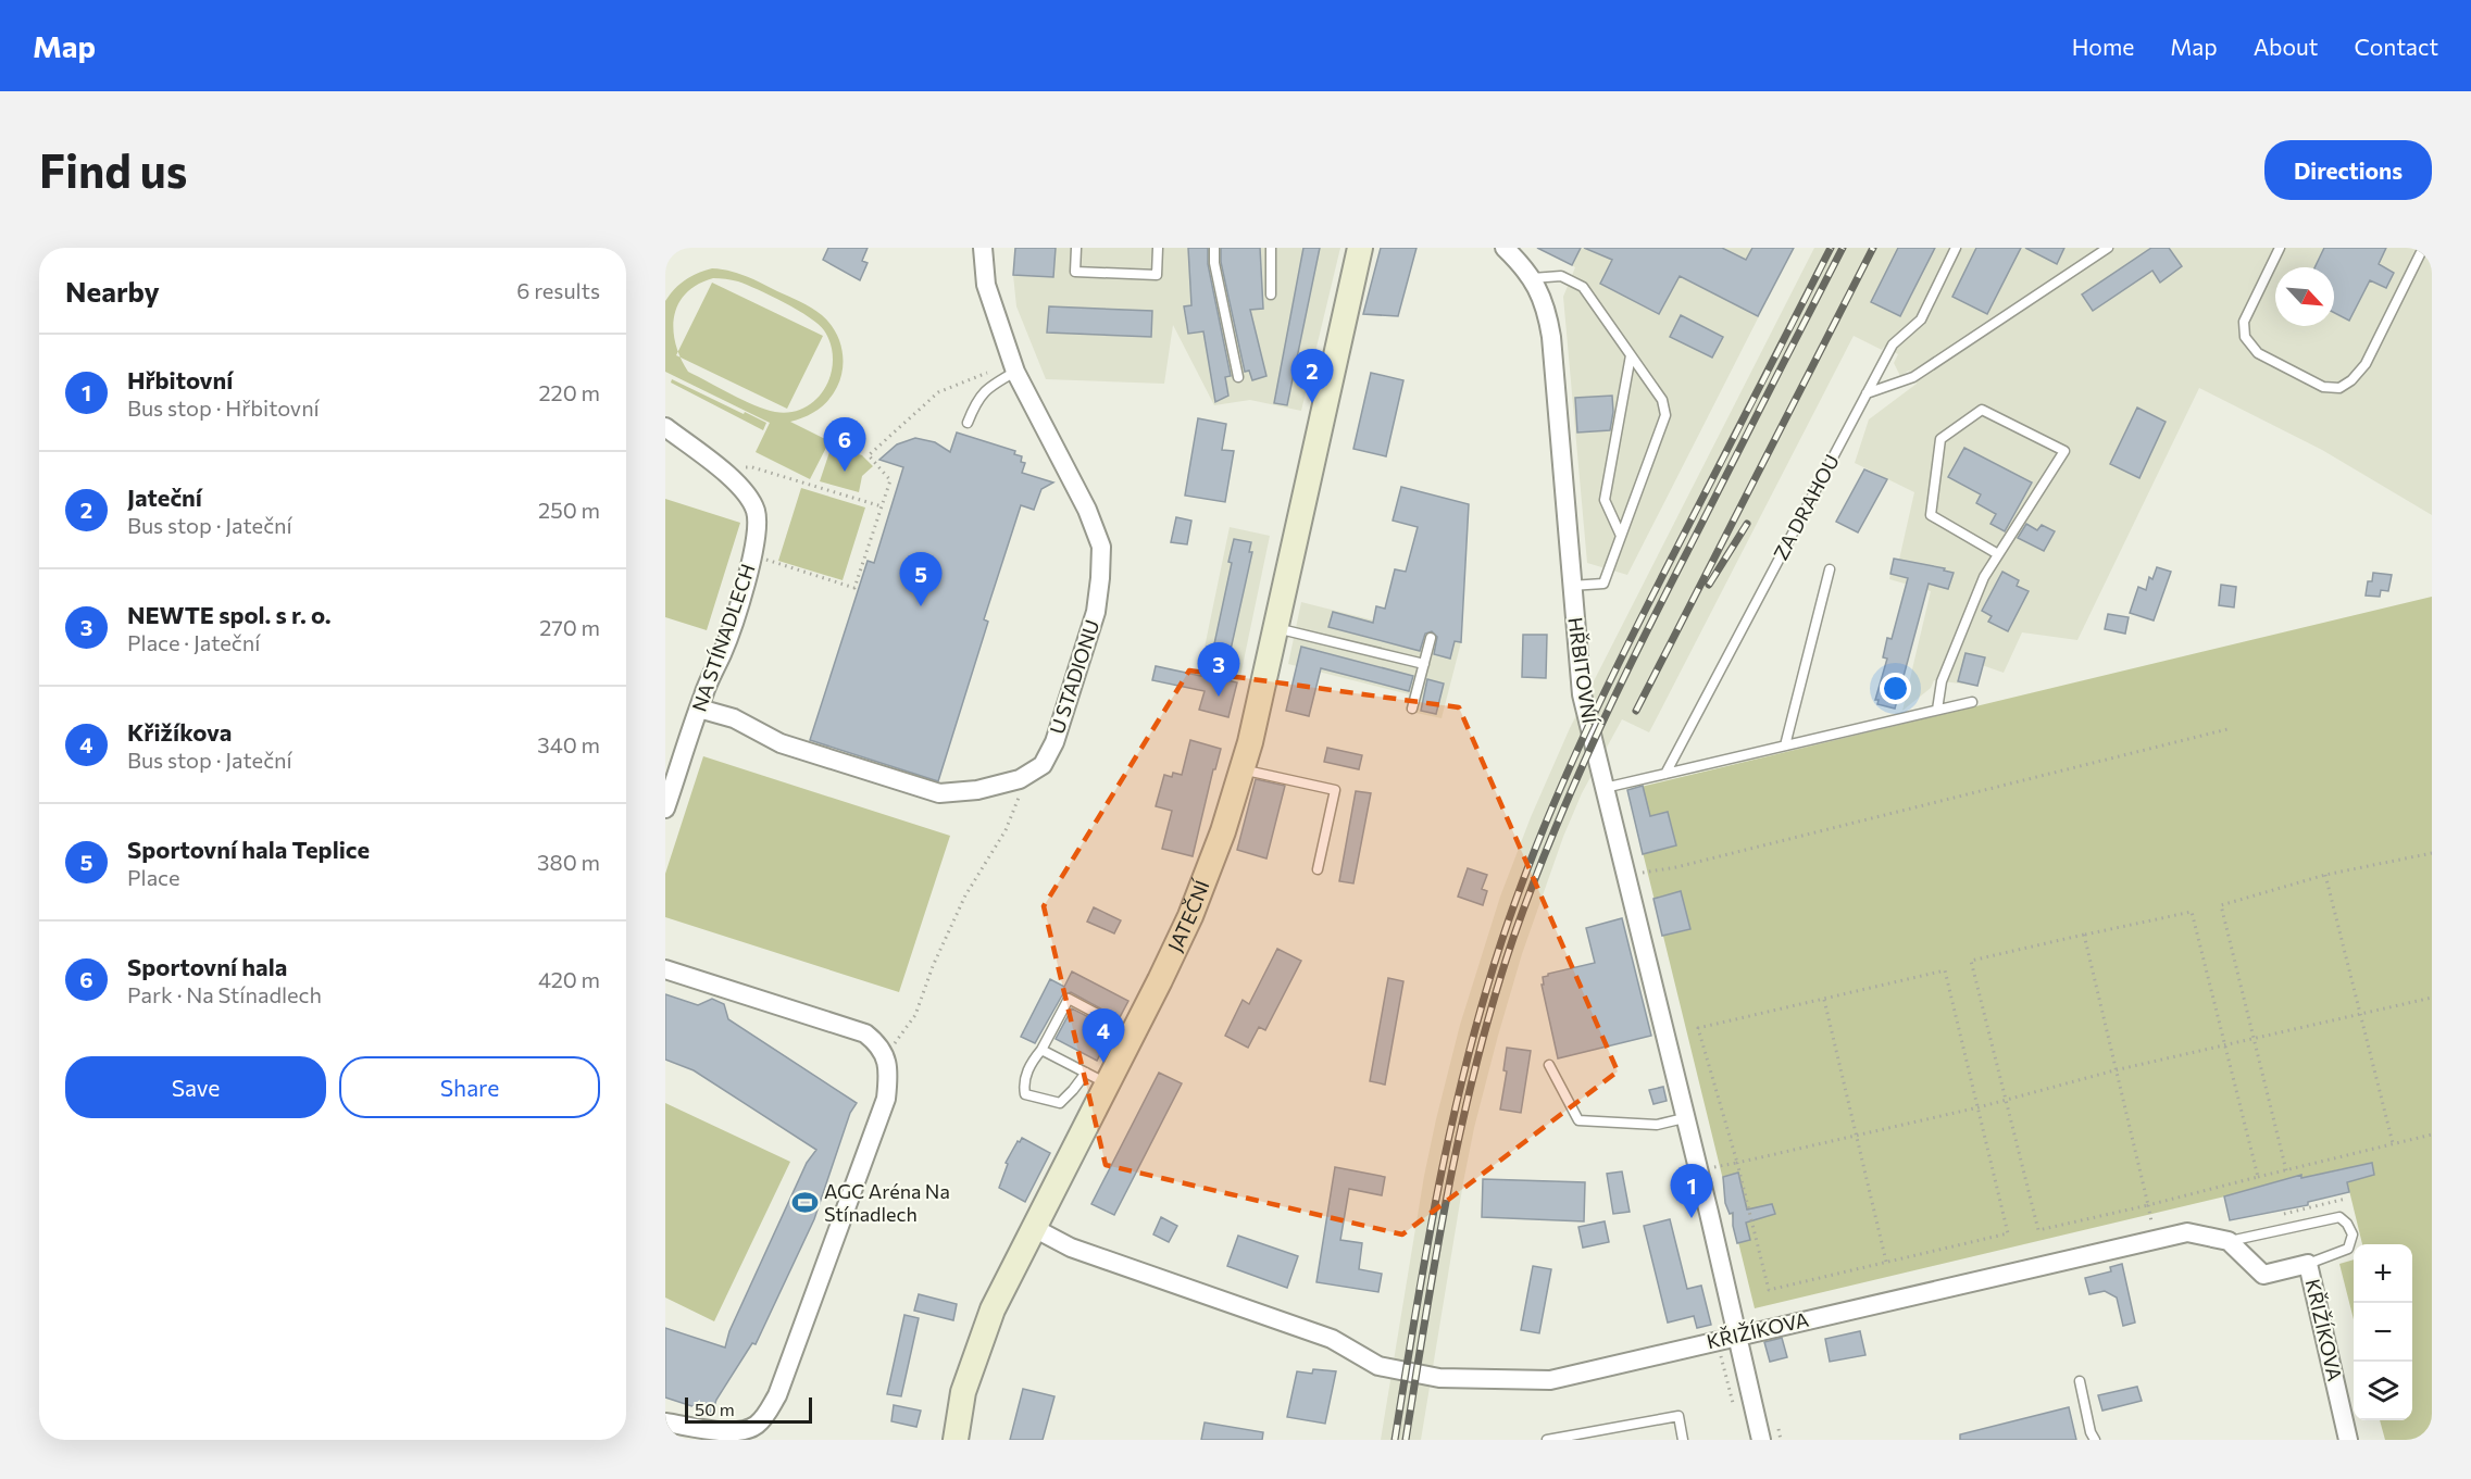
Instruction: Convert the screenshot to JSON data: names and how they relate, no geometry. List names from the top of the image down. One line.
{"streets":{"main road":["JATEČNÍ"],"street":["NA STÍNADLECH","HŘBITOVNÍ","U STADIONU","KŘIŽÍKOVA"],"lane":["ZA DRAHOU"]},"crossings":[["NA STÍNADLECH","U STADIONU"],["HŘBITOVNÍ","KŘIŽÍKOVA"],["JATEČNÍ","KŘIŽÍKOVA"]],"places":{"sports":["AGC Aréna Na Stínadlech"]},"scale_bar":"50 m","north":"bottom right","page":{"header":"Map","nav":["Home","Map","About","Contact"],"buttons":["Directions",["Save","Share"]],"title":"Find us","heading":["Nearby","6 results"],"list":[{"mark":"1","name":"Hřbitovní","note":"Bus stop · Hřbitovní","value":"220 m"},{"mark":"2","name":"Jateční","note":"Bus stop · Jateční","value":"250 m"},{"mark":"3","name":"NEWTE spol. s r. o.","note":"Place · Jateční","value":"270 m"},{"mark":"4","name":"Křižíkova","note":"Bus stop · Jateční","value":"340 m"},{"mark":"5","name":"Sportovní hala Teplice","note":"Place","value":"380 m"},{"mark":"6","name":"Sportovní hala","note":"Park · Na Stínadlech","value":"420 m"}],"pins":["2","6","5","3","4","1"],"map_buttons":["+","−"],"scale":"50 m"}}
